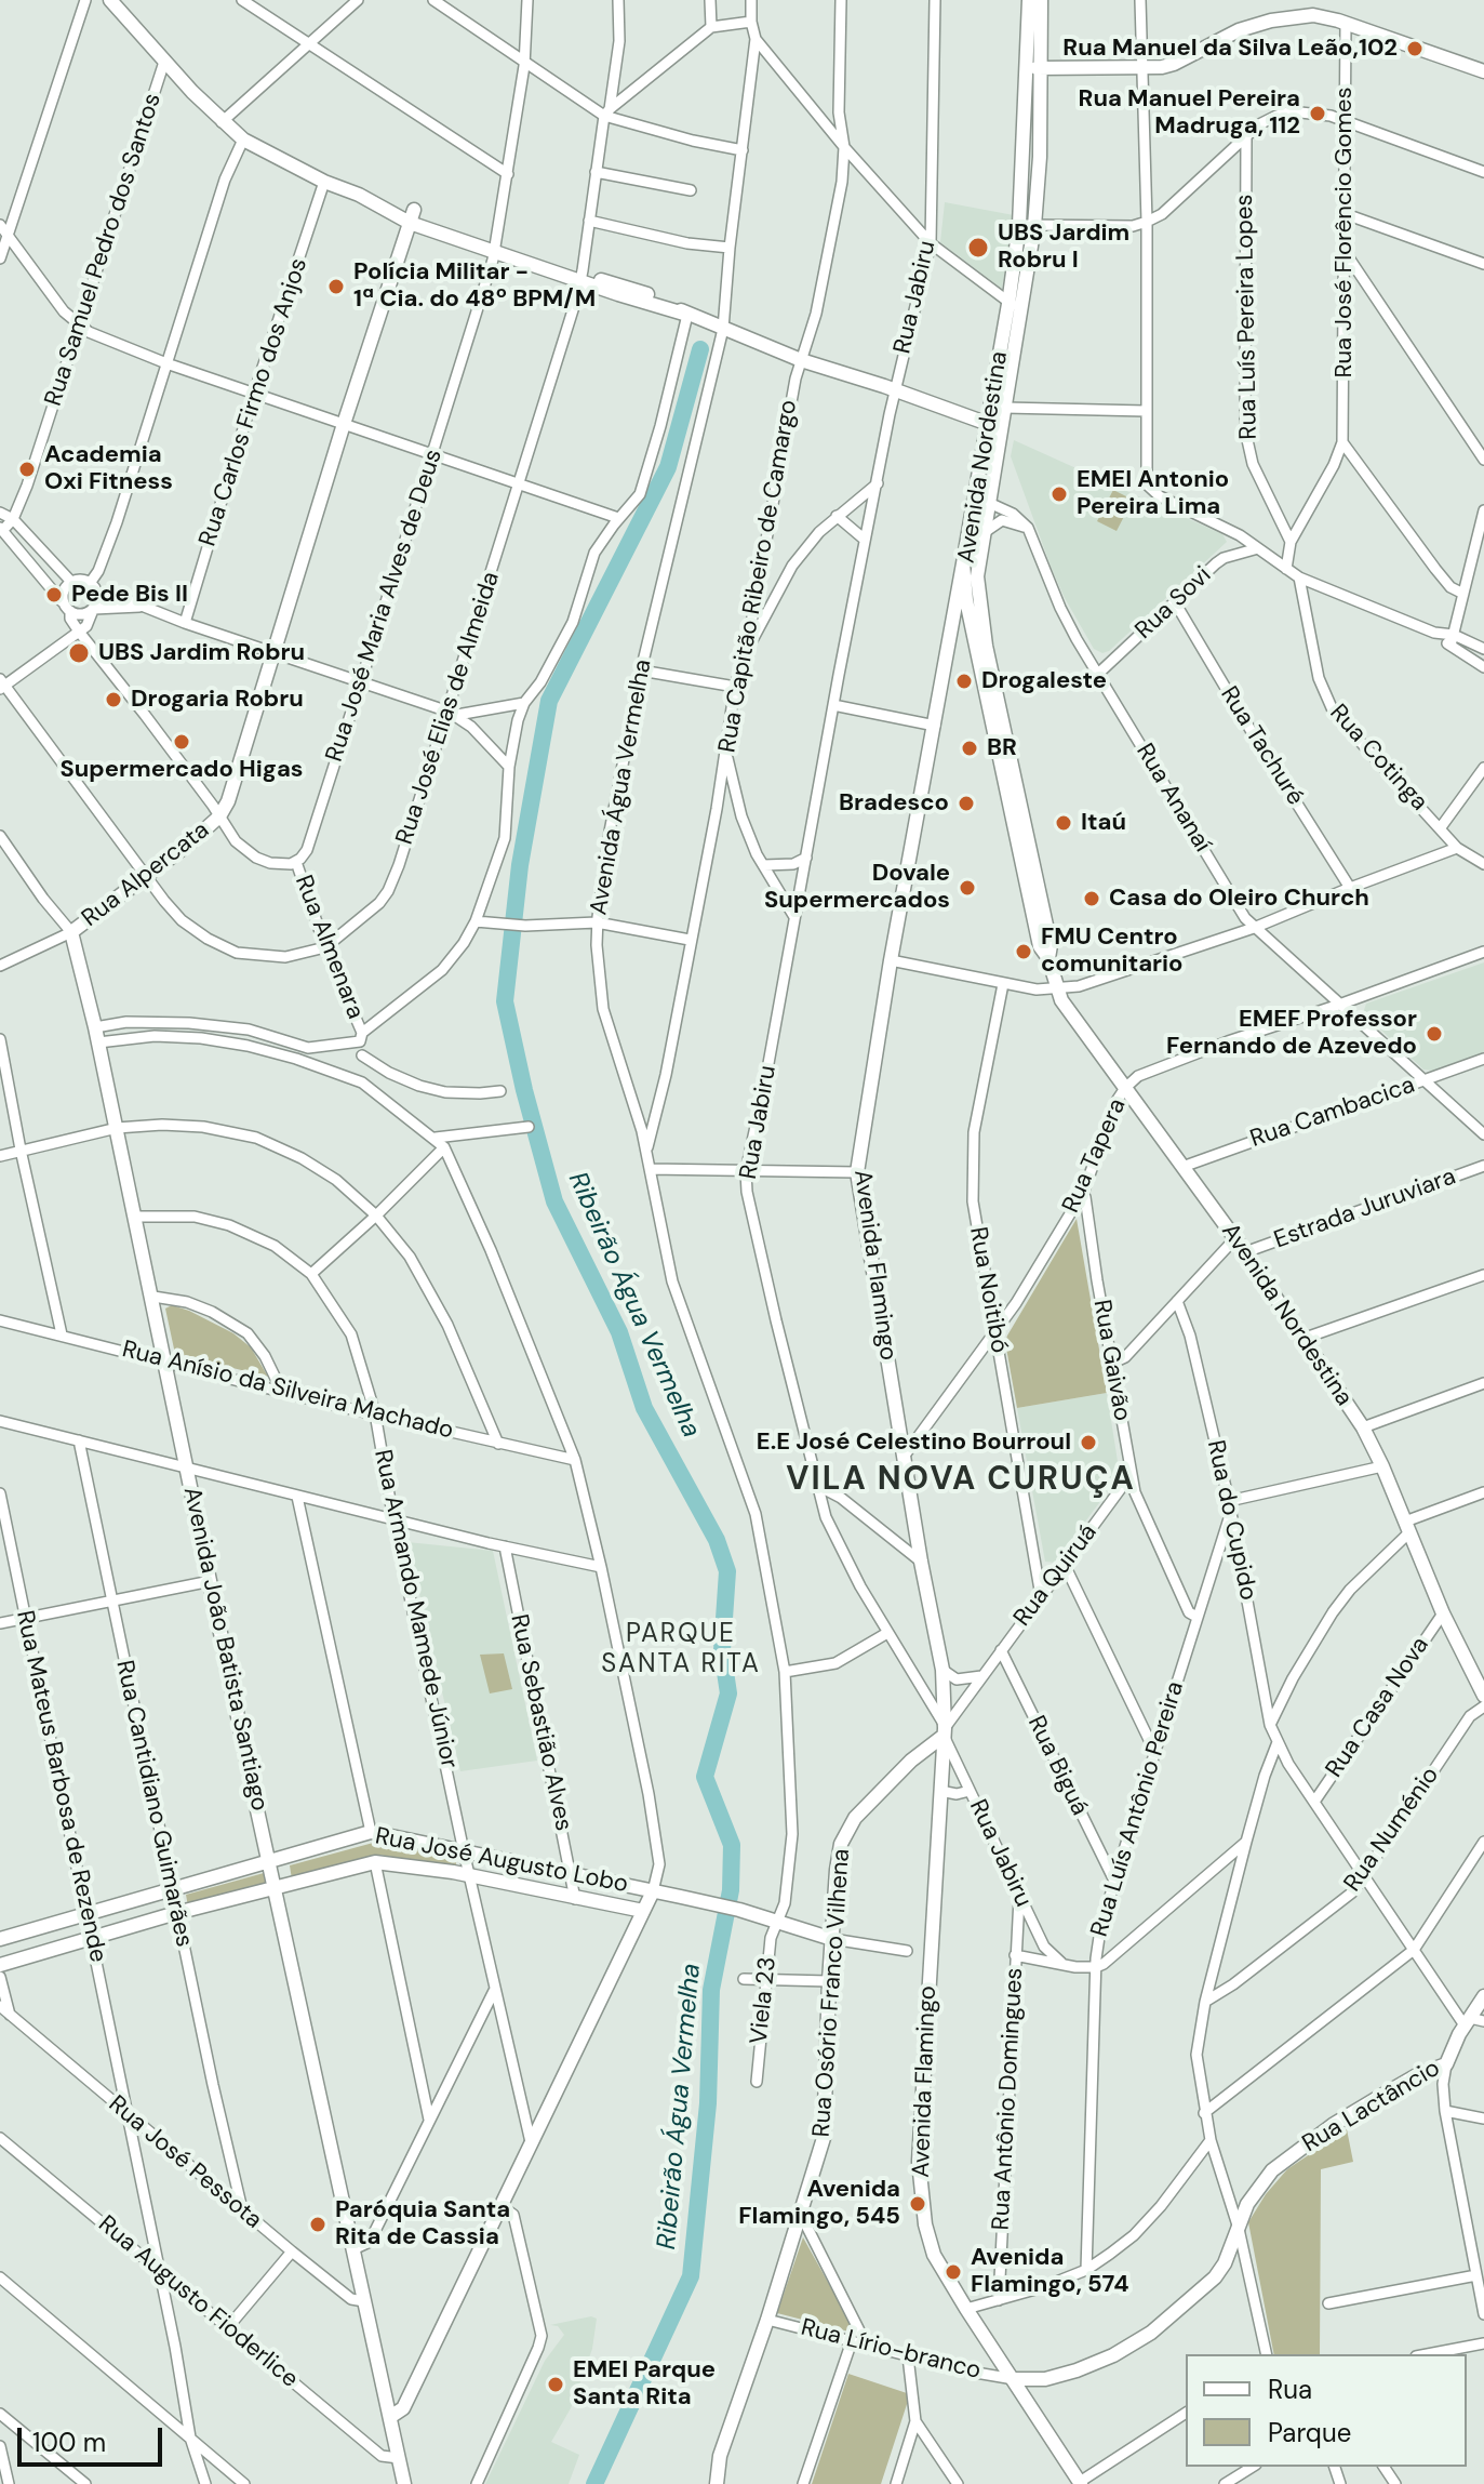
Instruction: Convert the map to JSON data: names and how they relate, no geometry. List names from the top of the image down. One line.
{"streets":{"street":["Rua José Florêncio Gomes","Rua Samuel Pedro dos Santos","Rua Jabiru","Rua Luís Pereira Lopes","Rua Carlos Firmo dos Anjos","Avenida Nordestina","Rua Capitão Ribeiro de Camargo","Rua Sovi","Rua José Maria Alves de Deus","Rua José Elias de Almeida","Rua Tachuré","Rua Cotinga","Avenida Água Vermelha","Rua Ananaí","Rua Alpercata","Rua Almenara","Rua Cambacica","Rua Tapera","Estrada Juruviara","Avenida Flamingo","Rua Noitibó","Rua Gaivão","Rua Anísio da Silveira Machado","Rua do Cupido","Rua Quiruá","Rua Armando Mamede Júnior","Avenida João Batista Santiago","Rua Casa Nova","Rua Sebastião Alves","Rua Biguá","Rua Mateus Barbosa de Rezende","Rua Cantidiano Guimarães","Rua Luís Antônio Pereira","Rua Numénio","Rua José Augusto Lobo","Rua Osório Franco Vilhena","Viela 23","Rua Antônio Domingues","Rua Lactâncio","Rua José Pessota","Rua Augusto Fioderlice","Rua Lírio-branco"]},"crossings":[["Rua José Florêncio Gomes","Rua Luís Pereira Lopes"],["Rua Jabiru","Avenida Flamingo"],["Rua Jabiru","Rua Quiruá"],["Rua Jabiru","Rua Osório Franco Vilhena"],["Rua Jabiru","Rua Antônio Domingues"],["Avenida Nordestina","Rua Cambacica"],["Avenida Nordestina","Rua Tapera"],["Avenida Nordestina","Estrada Juruviara"],["Avenida Nordestina","Avenida Flamingo"],["Avenida Nordestina","Rua Casa Nova"],["Rua Capitão Ribeiro de Camargo","Avenida Água Vermelha"],["Rua Sovi","Rua Tachuré"],["Rua Sovi","Rua Ananaí"],["Rua José Maria Alves de Deus","Rua Almenara"],["Rua José Elias de Almeida","Rua Alpercata"],["Rua José Elias de Almeida","Rua Almenara"],["Avenida Água Vermelha","Rua José Augusto Lobo"],["Avenida Água Vermelha","Viela 23"],["Rua Ananaí","Rua Cambacica"],["Rua Ananaí","Rua Tapera"],["Rua Alpercata","Avenida João Batista Santiago"],["Rua Tapera","Avenida Flamingo"],["Rua Tapera","Rua Noitibó"],["Rua Tapera","Rua Gaivão"],["Avenida Flamingo","Rua Quiruá"],["Avenida Flamingo","Rua Osório Franco Vilhena"],["Avenida Flamingo","Rua Lactâncio"],["Avenida Flamingo","Rua Lírio-branco"],["Rua Noitibó","Rua Quiruá"],["Rua Gaivão","Rua Quiruá"],["Rua Gaivão","Rua Luís Antônio Pereira"],["Rua Anísio da Silveira Machado","Rua Armando Mamede Júnior"],["Rua Anísio da Silveira Machado","Avenida João Batista Santiago"],["Rua do Cupido","Rua Casa Nova"],["Rua do Cupido","Rua Luís Antônio Pereira"],["Rua do Cupido","Rua Numénio"],["Rua do Cupido","Rua Lactâncio"],["Rua Quiruá","Rua Biguá"],["Rua Quiruá","Rua Osório Franco Vilhena"],["Rua Armando Mamede Júnior","Avenida João Batista Santiago"],["Rua Armando Mamede Júnior","Rua José Augusto Lobo"],["Avenida João Batista Santiago","Rua José Augusto Lobo"],["Avenida João Batista Santiago","Rua José Pessota"],["Avenida João Batista Santiago","Rua Augusto Fioderlice"],["Rua Sebastião Alves","Rua José Augusto Lobo"],["Rua Biguá","Rua Luís Antônio Pereira"],["Rua Mateus Barbosa de Rezende","Rua José Augusto Lobo"],["Rua Mateus Barbosa de Rezende","Rua José Pessota"],["Rua Mateus Barbosa de Rezende","Rua Augusto Fioderlice"],["Rua Cantidiano Guimarães","Rua José Augusto Lobo"],["Rua Cantidiano Guimarães","Rua José Pessota"],["Rua José Augusto Lobo","Rua Osório Franco Vilhena"],["Rua José Augusto Lobo","Viela 23"],["Rua Osório Franco Vilhena","Rua Lírio-branco"],["Rua Lactâncio","Rua Lírio-branco"]],"districts":["VILA NOVA CURUÇA","PARQUE SANTA RITA"],"water":["Ribeirão Água Vermelha"],"places":["Rua Manuel da Silva Leão,102","Rua Manuel Pereira Madruga, 112","UBS Jardim Robru I","Polícia Militar - 1ª Cia. do 48º BPM/M","Academia Oxi Fitness","EMEI Antonio Pereira Lima","Pede Bis II","UBS Jardim Robru","Drogaleste","Drogaria Robru","Supermercado Higas","BR","Bradesco","Itaú","Dovale Supermercados","Casa do Oleiro Church","FMU Centro comunitario","EMEF Professor Fernando de Azevedo","E.E José Celestino Bourroul","Avenida Flamingo, 545","Paróquia Santa Rita de Cassia","Avenida Flamingo, 574","EMEI Parque Santa Rita"],"legend":["Rua","Parque"],"scale_bar":"100 m"}
